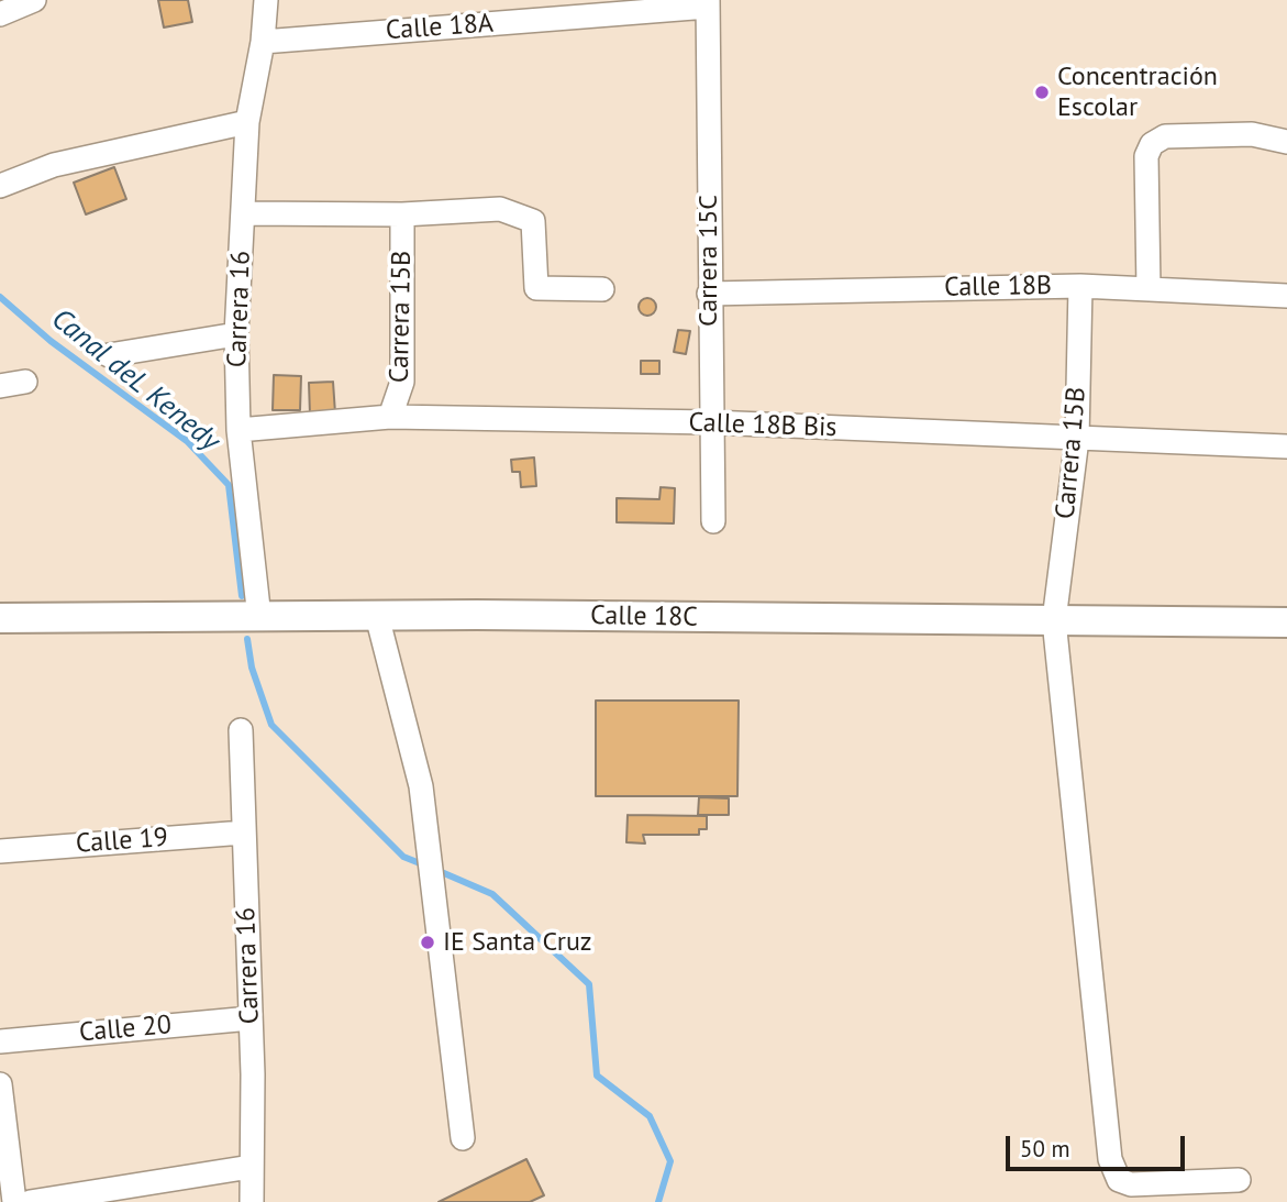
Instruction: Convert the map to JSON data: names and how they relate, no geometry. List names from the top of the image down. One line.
{"streets":{"main road":["Calle 18C"],"street":["Calle 18A","Carrera 15C","Calle 18B","Carrera 16","Carrera 15B","Calle 18B Bis","Calle 19","Calle 20"]},"crossings":[["Calle 18A","Carrera 15C"],["Calle 18A","Carrera 16"],["Carrera 15C","Calle 18B"],["Carrera 15C","Calle 18B Bis"],["Calle 18B","Carrera 15B"],["Carrera 16","Calle 18B Bis"],["Carrera 16","Calle 18C"],["Carrera 16","Calle 19"],["Carrera 16","Calle 20"],["Carrera 15B","Calle 18B Bis"],["Carrera 15B","Calle 18C"]],"water":["Canal deL Kenedy"],"places":["Concentración Escolar","IE Santa Cruz"],"scale_bar":"50 m"}
